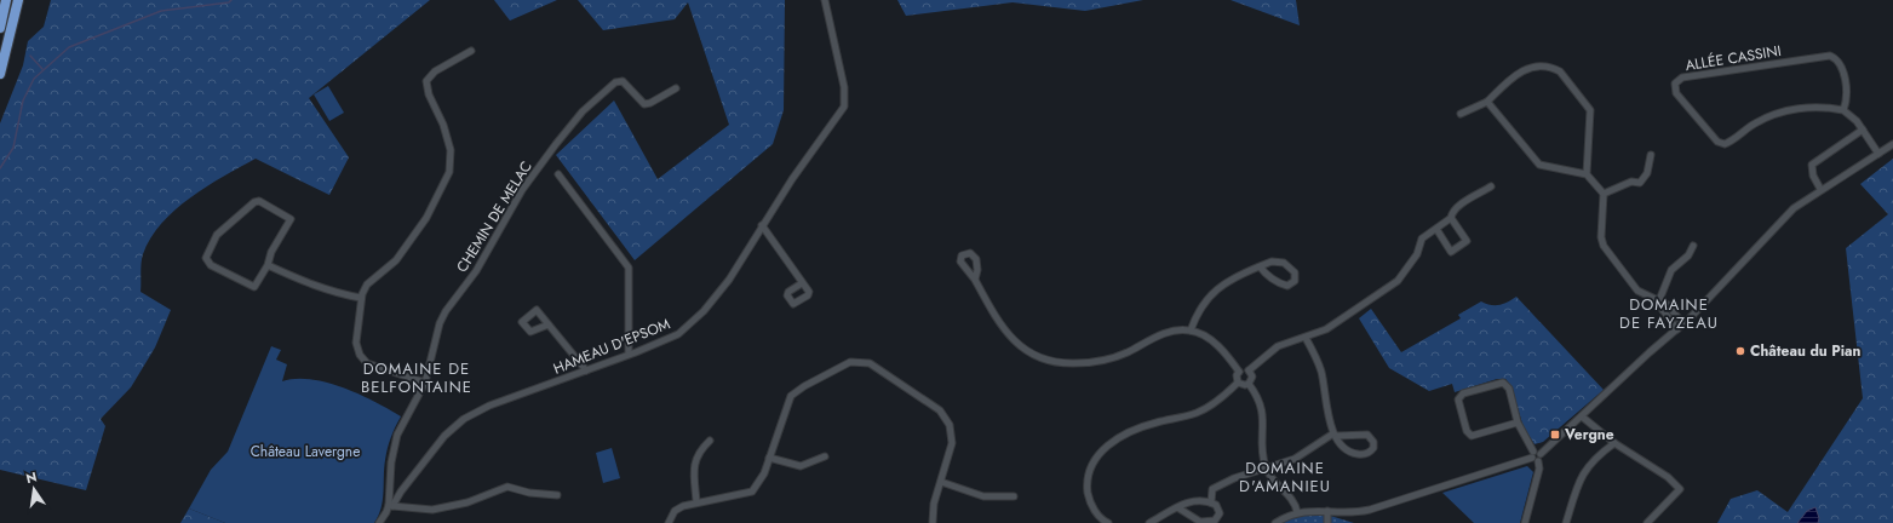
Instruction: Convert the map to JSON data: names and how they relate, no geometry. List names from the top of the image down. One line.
{"streets":{"street":["ALLÉE CASSINI","CHEMIN DE MELAC","HAMEAU D'EPSOM"]},"crossings":[["CHEMIN DE MELAC","HAMEAU D'EPSOM"]],"districts":["DOMAINE DE FAYZEAU","DOMAINE DE BELFONTAINE","DOMAINE D'AMANIEU"],"parks":["Château Lavergne"],"places":{"other":["Château du Pian"],"transit":["Vergne"]},"north":"top"}
